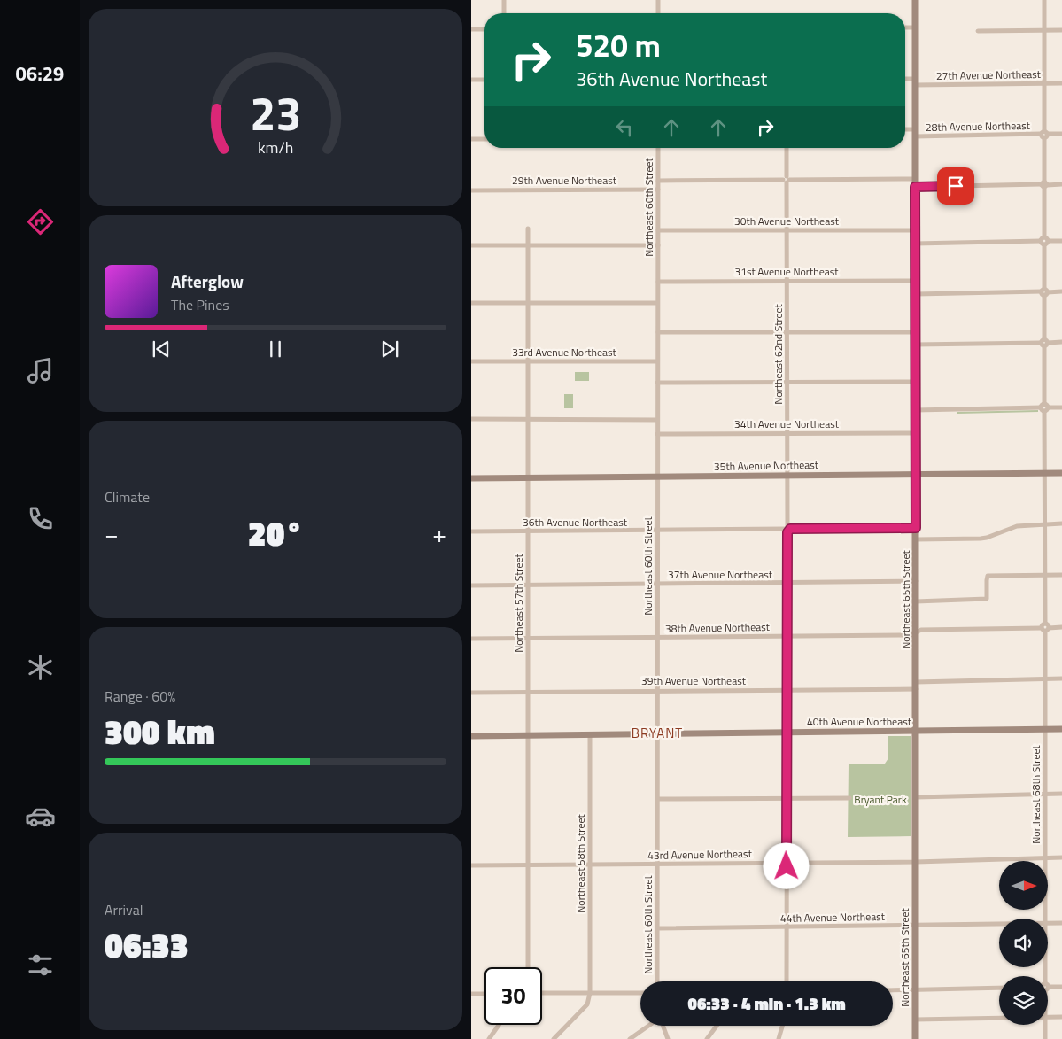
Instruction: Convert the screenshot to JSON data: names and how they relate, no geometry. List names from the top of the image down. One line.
{"streets":{"main road":["35th Avenue Northeast","Northeast 65th Street","40th Avenue Northeast"],"street":["27th Avenue Northeast","28th Avenue Northeast","29th Avenue Northeast","Northeast 60th Street","30th Avenue Northeast","31st Avenue Northeast","33rd Avenue Northeast","Northeast 62nd Street","34th Avenue Northeast","36th Avenue Northeast","37th Avenue Northeast","Northeast 57th Street","38th Avenue Northeast","39th Avenue Northeast","Northeast 68th Street","43rd Avenue Northeast","Northeast 58th Street","44th Avenue Northeast"]},"crossings":[["27th Avenue Northeast","Northeast 65th Street"],["27th Avenue Northeast","Northeast 68th Street"],["28th Avenue Northeast","Northeast 65th Street"],["28th Avenue Northeast","Northeast 68th Street"],["29th Avenue Northeast","Northeast 60th Street"],["Northeast 60th Street","30th Avenue Northeast"],["Northeast 60th Street","31st Avenue Northeast"],["Northeast 60th Street","33rd Avenue Northeast"],["Northeast 60th Street","34th Avenue Northeast"],["Northeast 60th Street","35th Avenue Northeast"],["Northeast 60th Street","36th Avenue Northeast"],["Northeast 60th Street","37th Avenue Northeast"],["Northeast 60th Street","38th Avenue Northeast"],["Northeast 60th Street","39th Avenue Northeast"],["Northeast 60th Street","40th Avenue Northeast"],["Northeast 60th Street","43rd Avenue Northeast"],["Northeast 60th Street","44th Avenue Northeast"],["30th Avenue Northeast","Northeast 62nd Street"],["30th Avenue Northeast","Northeast 65th Street"],["31st Avenue Northeast","Northeast 62nd Street"],["31st Avenue Northeast","Northeast 65th Street"],["33rd Avenue Northeast","Northeast 57th Street"],["Northeast 62nd Street","34th Avenue Northeast"],["Northeast 62nd Street","35th Avenue Northeast"],["Northeast 62nd Street","36th Avenue Northeast"],["Northeast 62nd Street","37th Avenue Northeast"],["Northeast 62nd Street","38th Avenue Northeast"],["Northeast 62nd Street","39th Avenue Northeast"],["Northeast 62nd Street","40th Avenue Northeast"],["Northeast 62nd Street","43rd Avenue Northeast"],["Northeast 62nd Street","44th Avenue Northeast"],["34th Avenue Northeast","Northeast 65th Street"],["35th Avenue Northeast","Northeast 65th Street"],["35th Avenue Northeast","Northeast 57th Street"],["35th Avenue Northeast","Northeast 68th Street"],["36th Avenue Northeast","Northeast 65th Street"],["36th Avenue Northeast","Northeast 57th Street"],["37th Avenue Northeast","Northeast 65th Street"],["37th Avenue Northeast","Northeast 57th Street"],["Northeast 65th Street","38th Avenue Northeast"],["Northeast 65th Street","39th Avenue Northeast"],["Northeast 65th Street","40th Avenue Northeast"],["Northeast 65th Street","43rd Avenue Northeast"],["Northeast 65th Street","44th Avenue Northeast"],["Northeast 57th Street","38th Avenue Northeast"],["Northeast 57th Street","39th Avenue Northeast"],["Northeast 57th Street","40th Avenue Northeast"],["Northeast 57th Street","43rd Avenue Northeast"],["38th Avenue Northeast","Northeast 68th Street"],["39th Avenue Northeast","Northeast 68th Street"],["40th Avenue Northeast","Northeast 68th Street"],["40th Avenue Northeast","Northeast 58th Street"],["Northeast 68th Street","43rd Avenue Northeast"],["43rd Avenue Northeast","Northeast 58th Street"]],"districts":["BRYANT"],"parks":["Bryant Park"],"north":"right","page":{"tabs":"06:29","turn":["520 m","36th Avenue Northeast"],"song":["Afterglow","The Pines"],"tile":["Climate",["Range · 60%","300 km"],["Arrival","06:33"]],"heat":["−","20°","+"],"limit":"30","trip":"06:33 · 4 min · 1.3 km","gauge":["23","km/h"]}}
